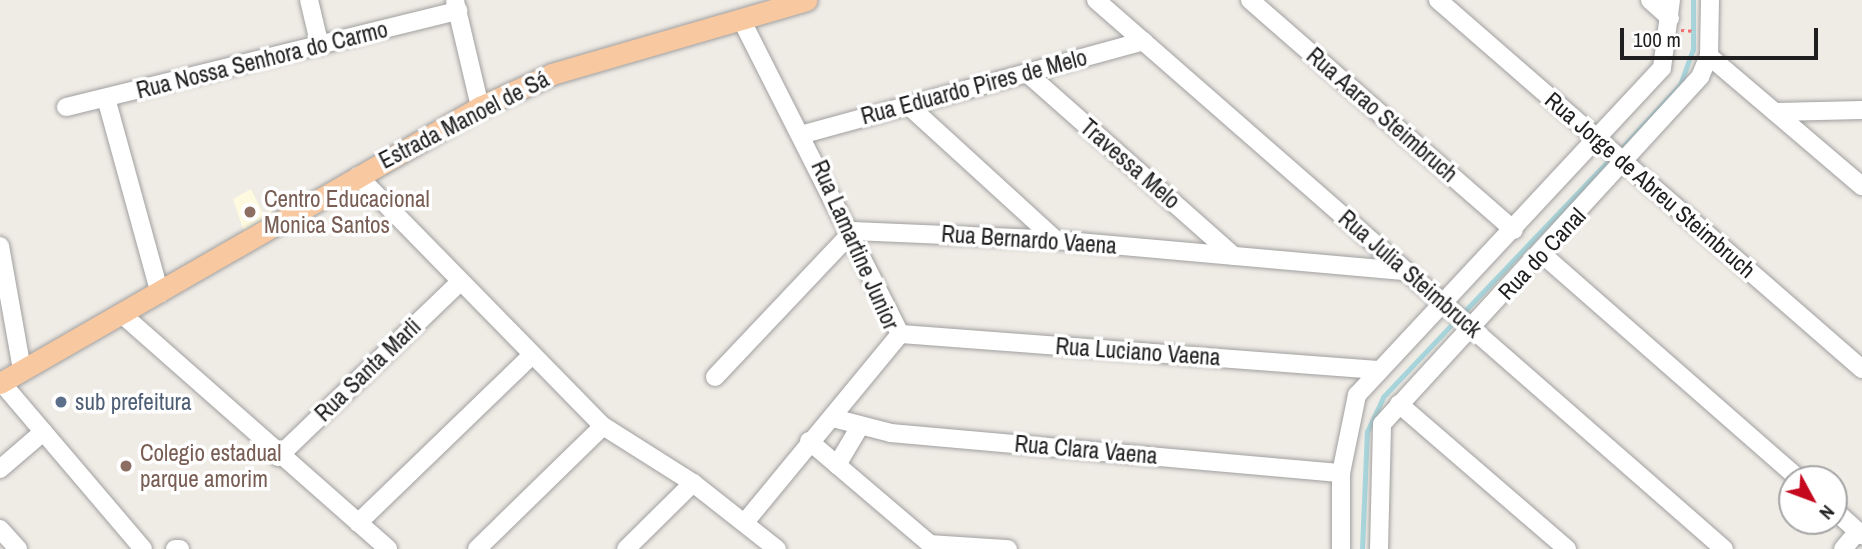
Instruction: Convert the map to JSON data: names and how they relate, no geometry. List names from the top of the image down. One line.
{"streets":{"main road":["Estrada Manoel de Sá"],"street":["Rua Nossa Senhora do Carmo","Rua Eduardo Pires de Melo","Rua Aarao Steimbruch","Travessa Melo","Rua Jorge de Abreu Steimbruch","Rua Bernardo Vaena","Rua Lamartine Junior","Rua do Canal","Rua Julia Steimbruck","Rua Luciano Vaena","Rua Santa Marli","Rua Clara Vaena"]},"crossings":[["Rua Eduardo Pires de Melo","Travessa Melo"],["Rua Eduardo Pires de Melo","Rua Lamartine Junior"],["Rua Eduardo Pires de Melo","Rua Julia Steimbruck"],["Rua Aarao Steimbruch","Rua do Canal"],["Estrada Manoel de Sá","Rua Lamartine Junior"],["Travessa Melo","Rua Bernardo Vaena"],["Rua Jorge de Abreu Steimbruch","Rua do Canal"],["Rua Bernardo Vaena","Rua Lamartine Junior"],["Rua Bernardo Vaena","Rua Julia Steimbruck"],["Rua Lamartine Junior","Rua Luciano Vaena"],["Rua Lamartine Junior","Rua Clara Vaena"],["Rua do Canal","Rua Julia Steimbruck"],["Rua do Canal","Rua Luciano Vaena"],["Rua do Canal","Rua Clara Vaena"]],"places":["Centro Educacional Monica Santos","sub prefeitura","Colegio estadual parque amorim"],"scale_bar":"100 m","north":"bottom right"}
